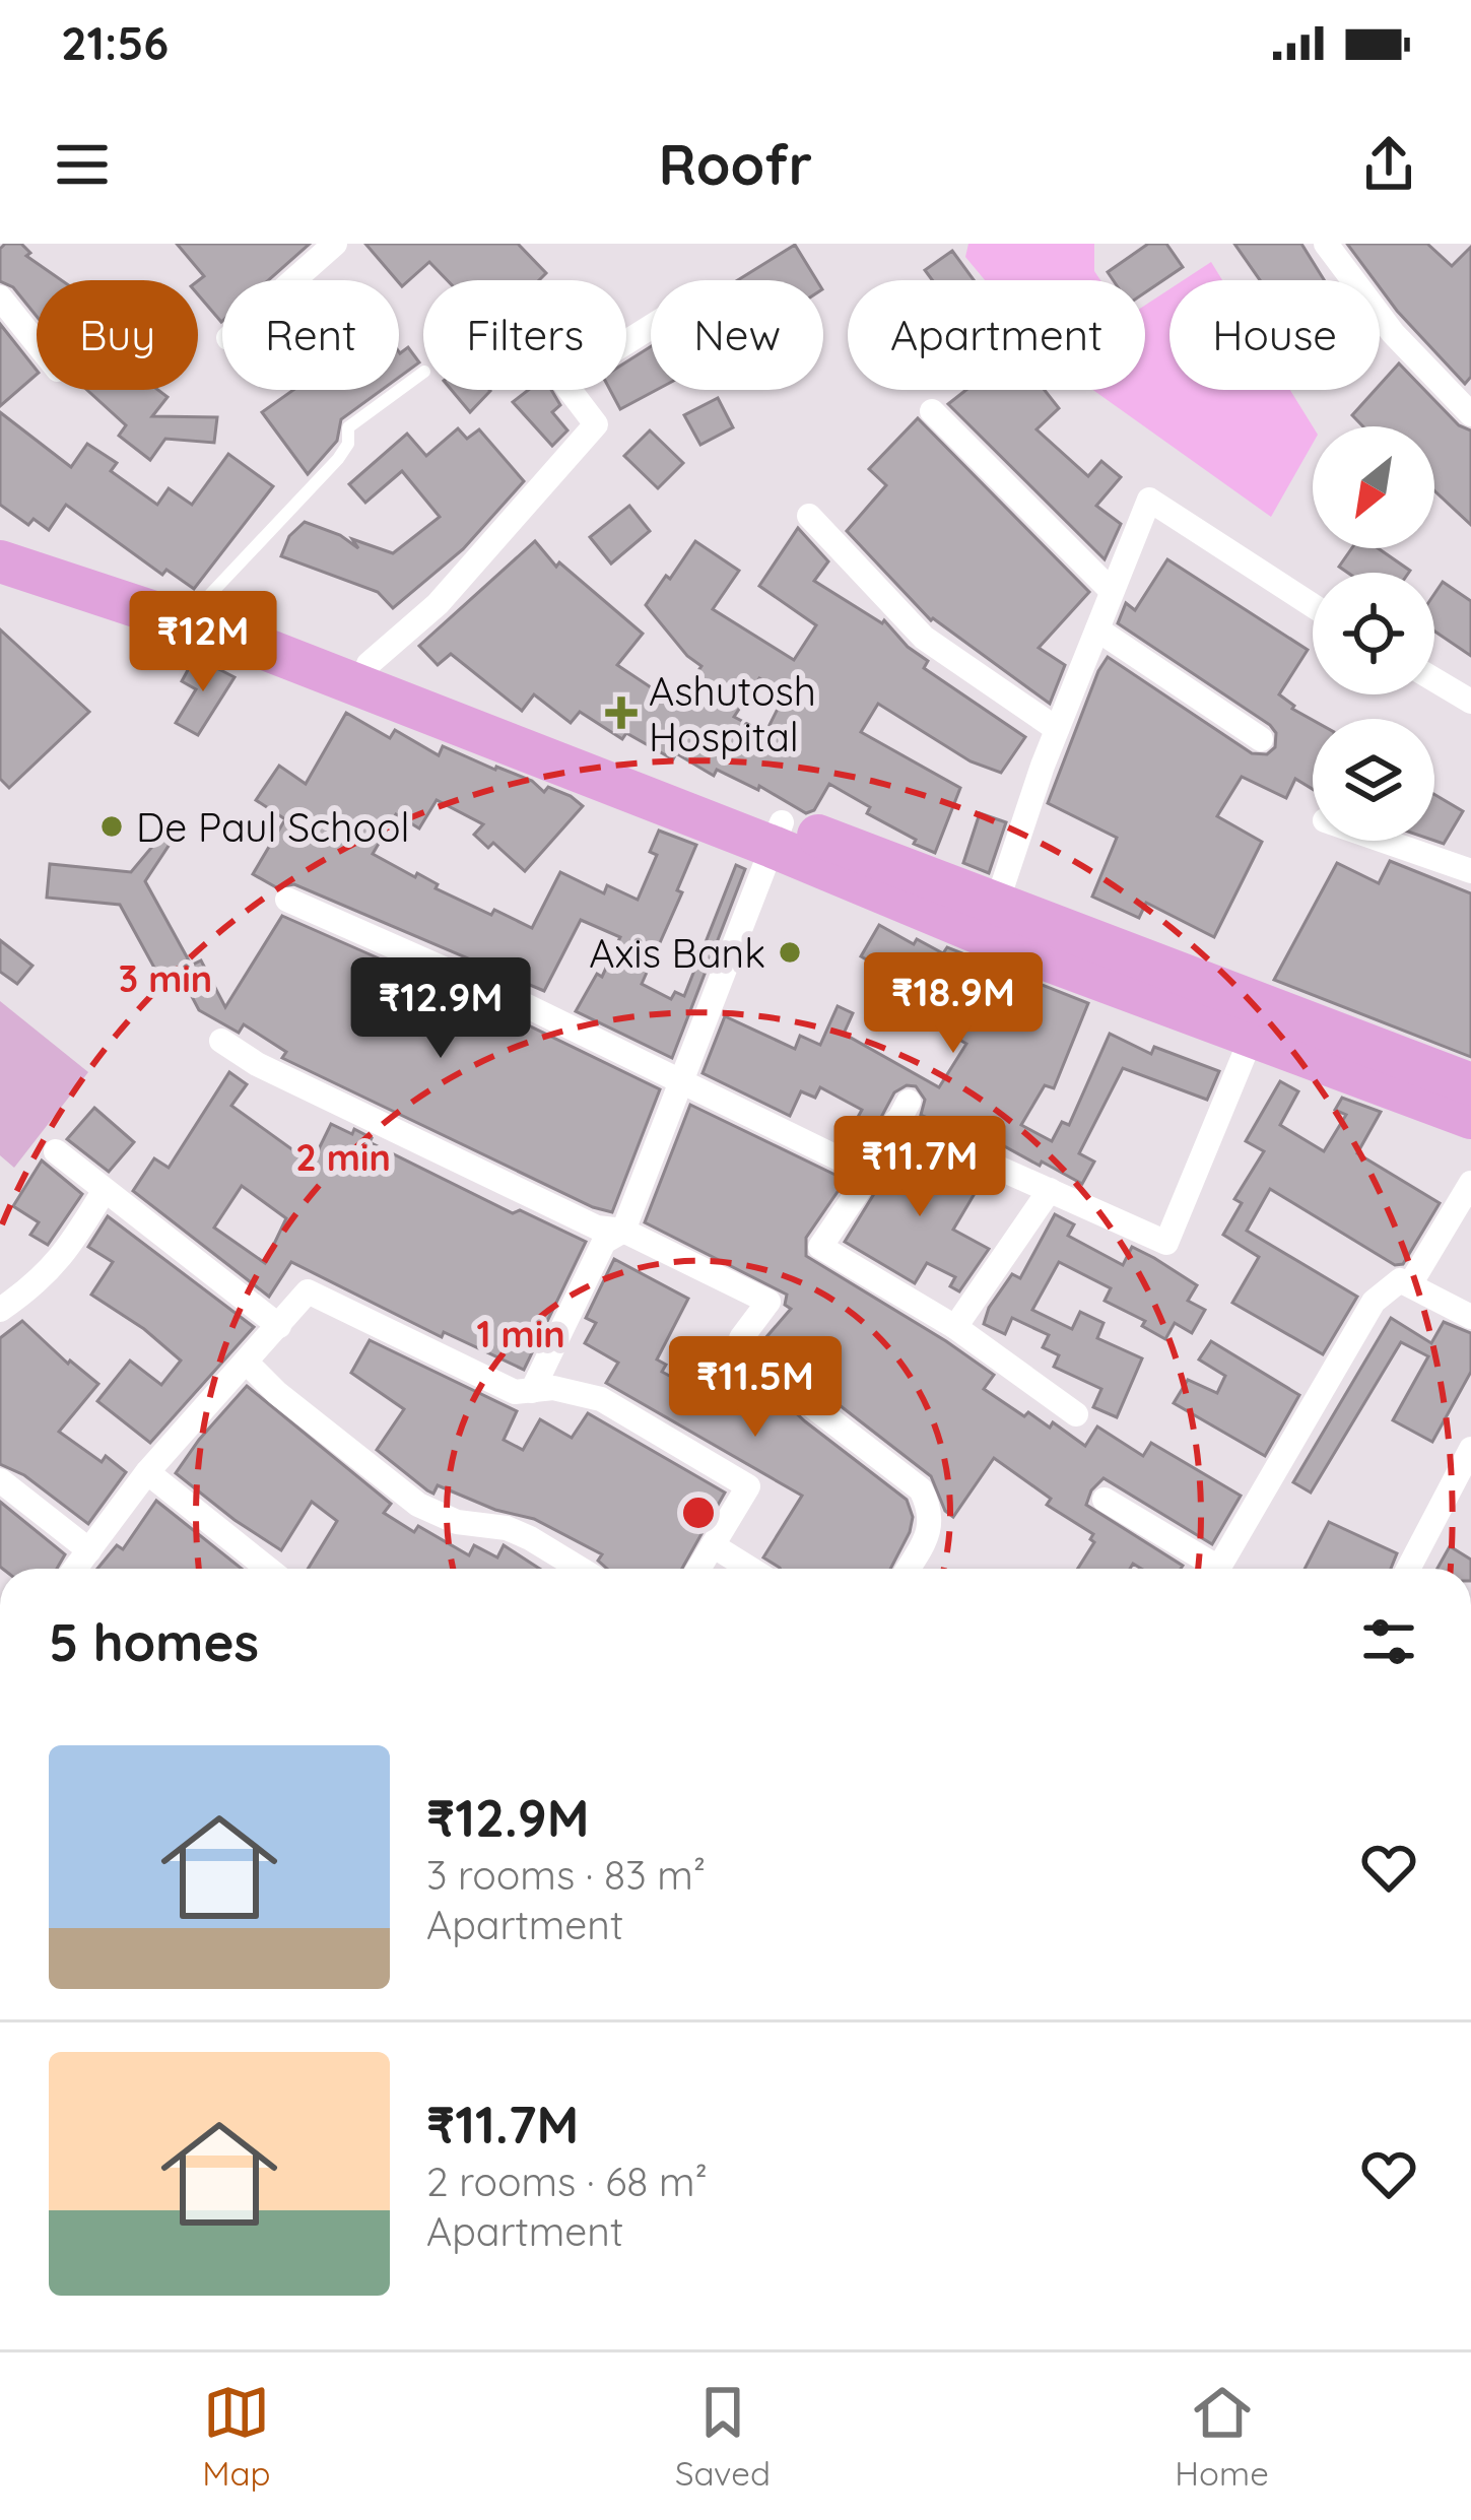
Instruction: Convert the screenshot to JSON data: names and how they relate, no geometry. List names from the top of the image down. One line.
{"places":{"health":["Ashutosh Hospital"],"other":["De Paul School","Axis Bank"]},"north":"bottom left","page":{"status":"21:56","header":"Roofr","chip":["Buy","Rent","Filters","New","Apartment","House"],"price":["₹12M","₹18.9M","₹12.9M","₹11.7M","₹11.5M"],"heading":"5 homes","list":[{"name":"₹12.9M","note":"3 rooms · 83 m² · Apartment"},{"name":"₹11.7M","note":"2 rooms · 68 m² · Apartment"}],"tabs":["Map","Saved","Home"]},"rings":["3 min","2 min","1 min"]}
